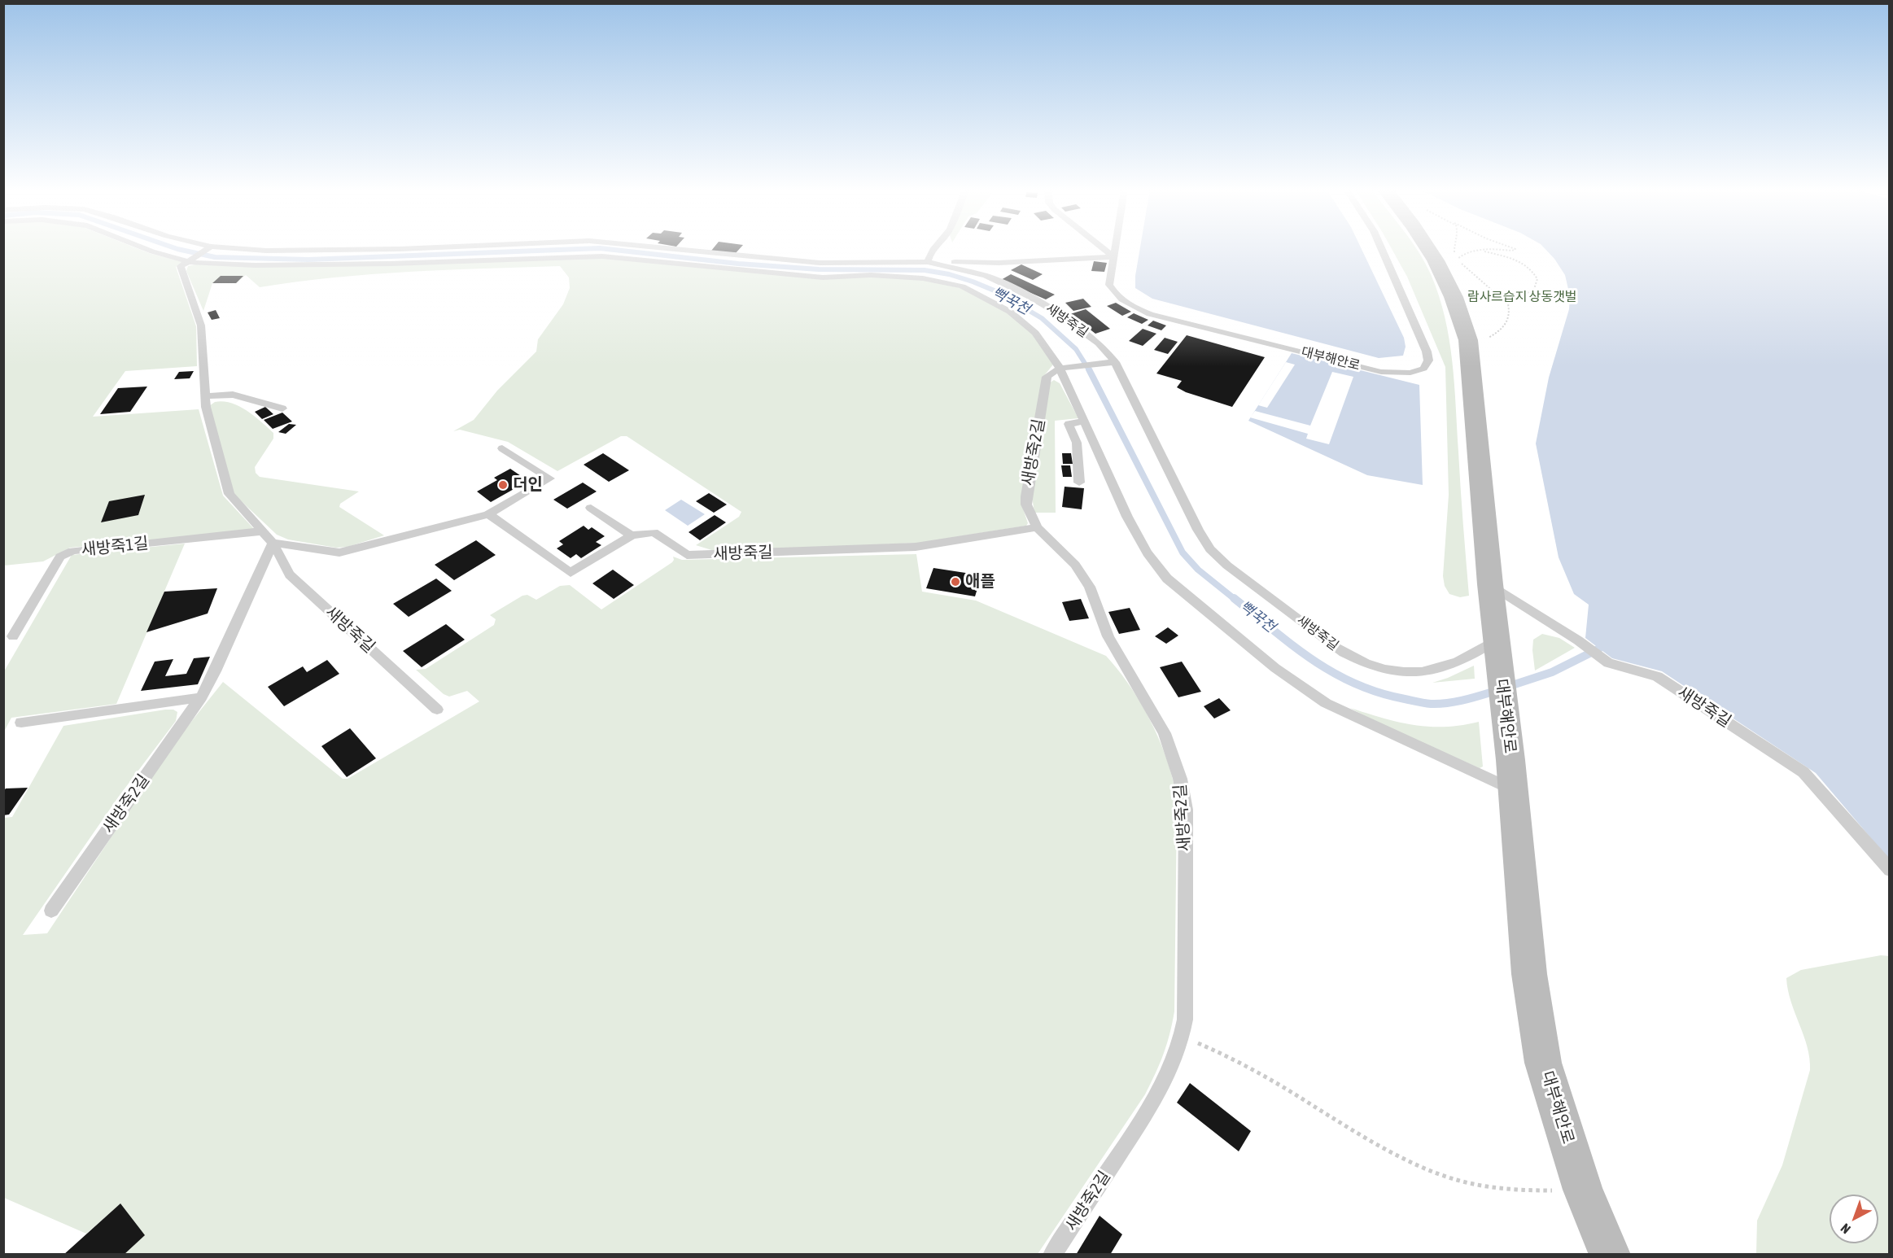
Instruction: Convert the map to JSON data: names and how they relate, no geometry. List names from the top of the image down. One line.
{"streets":{"street":["대부해안로"],"lane":["새방죽길","새방죽2길","새방죽1길"]},"crossings":[["새방죽길","대부해안로"],["새방죽길","새방죽2길"],["새방죽길","새방죽1길"]],"water":["뻑꾹천"],"parks":["람사르습지 상동갯벌"],"places":["더인","애플"],"north":"bottom left"}
